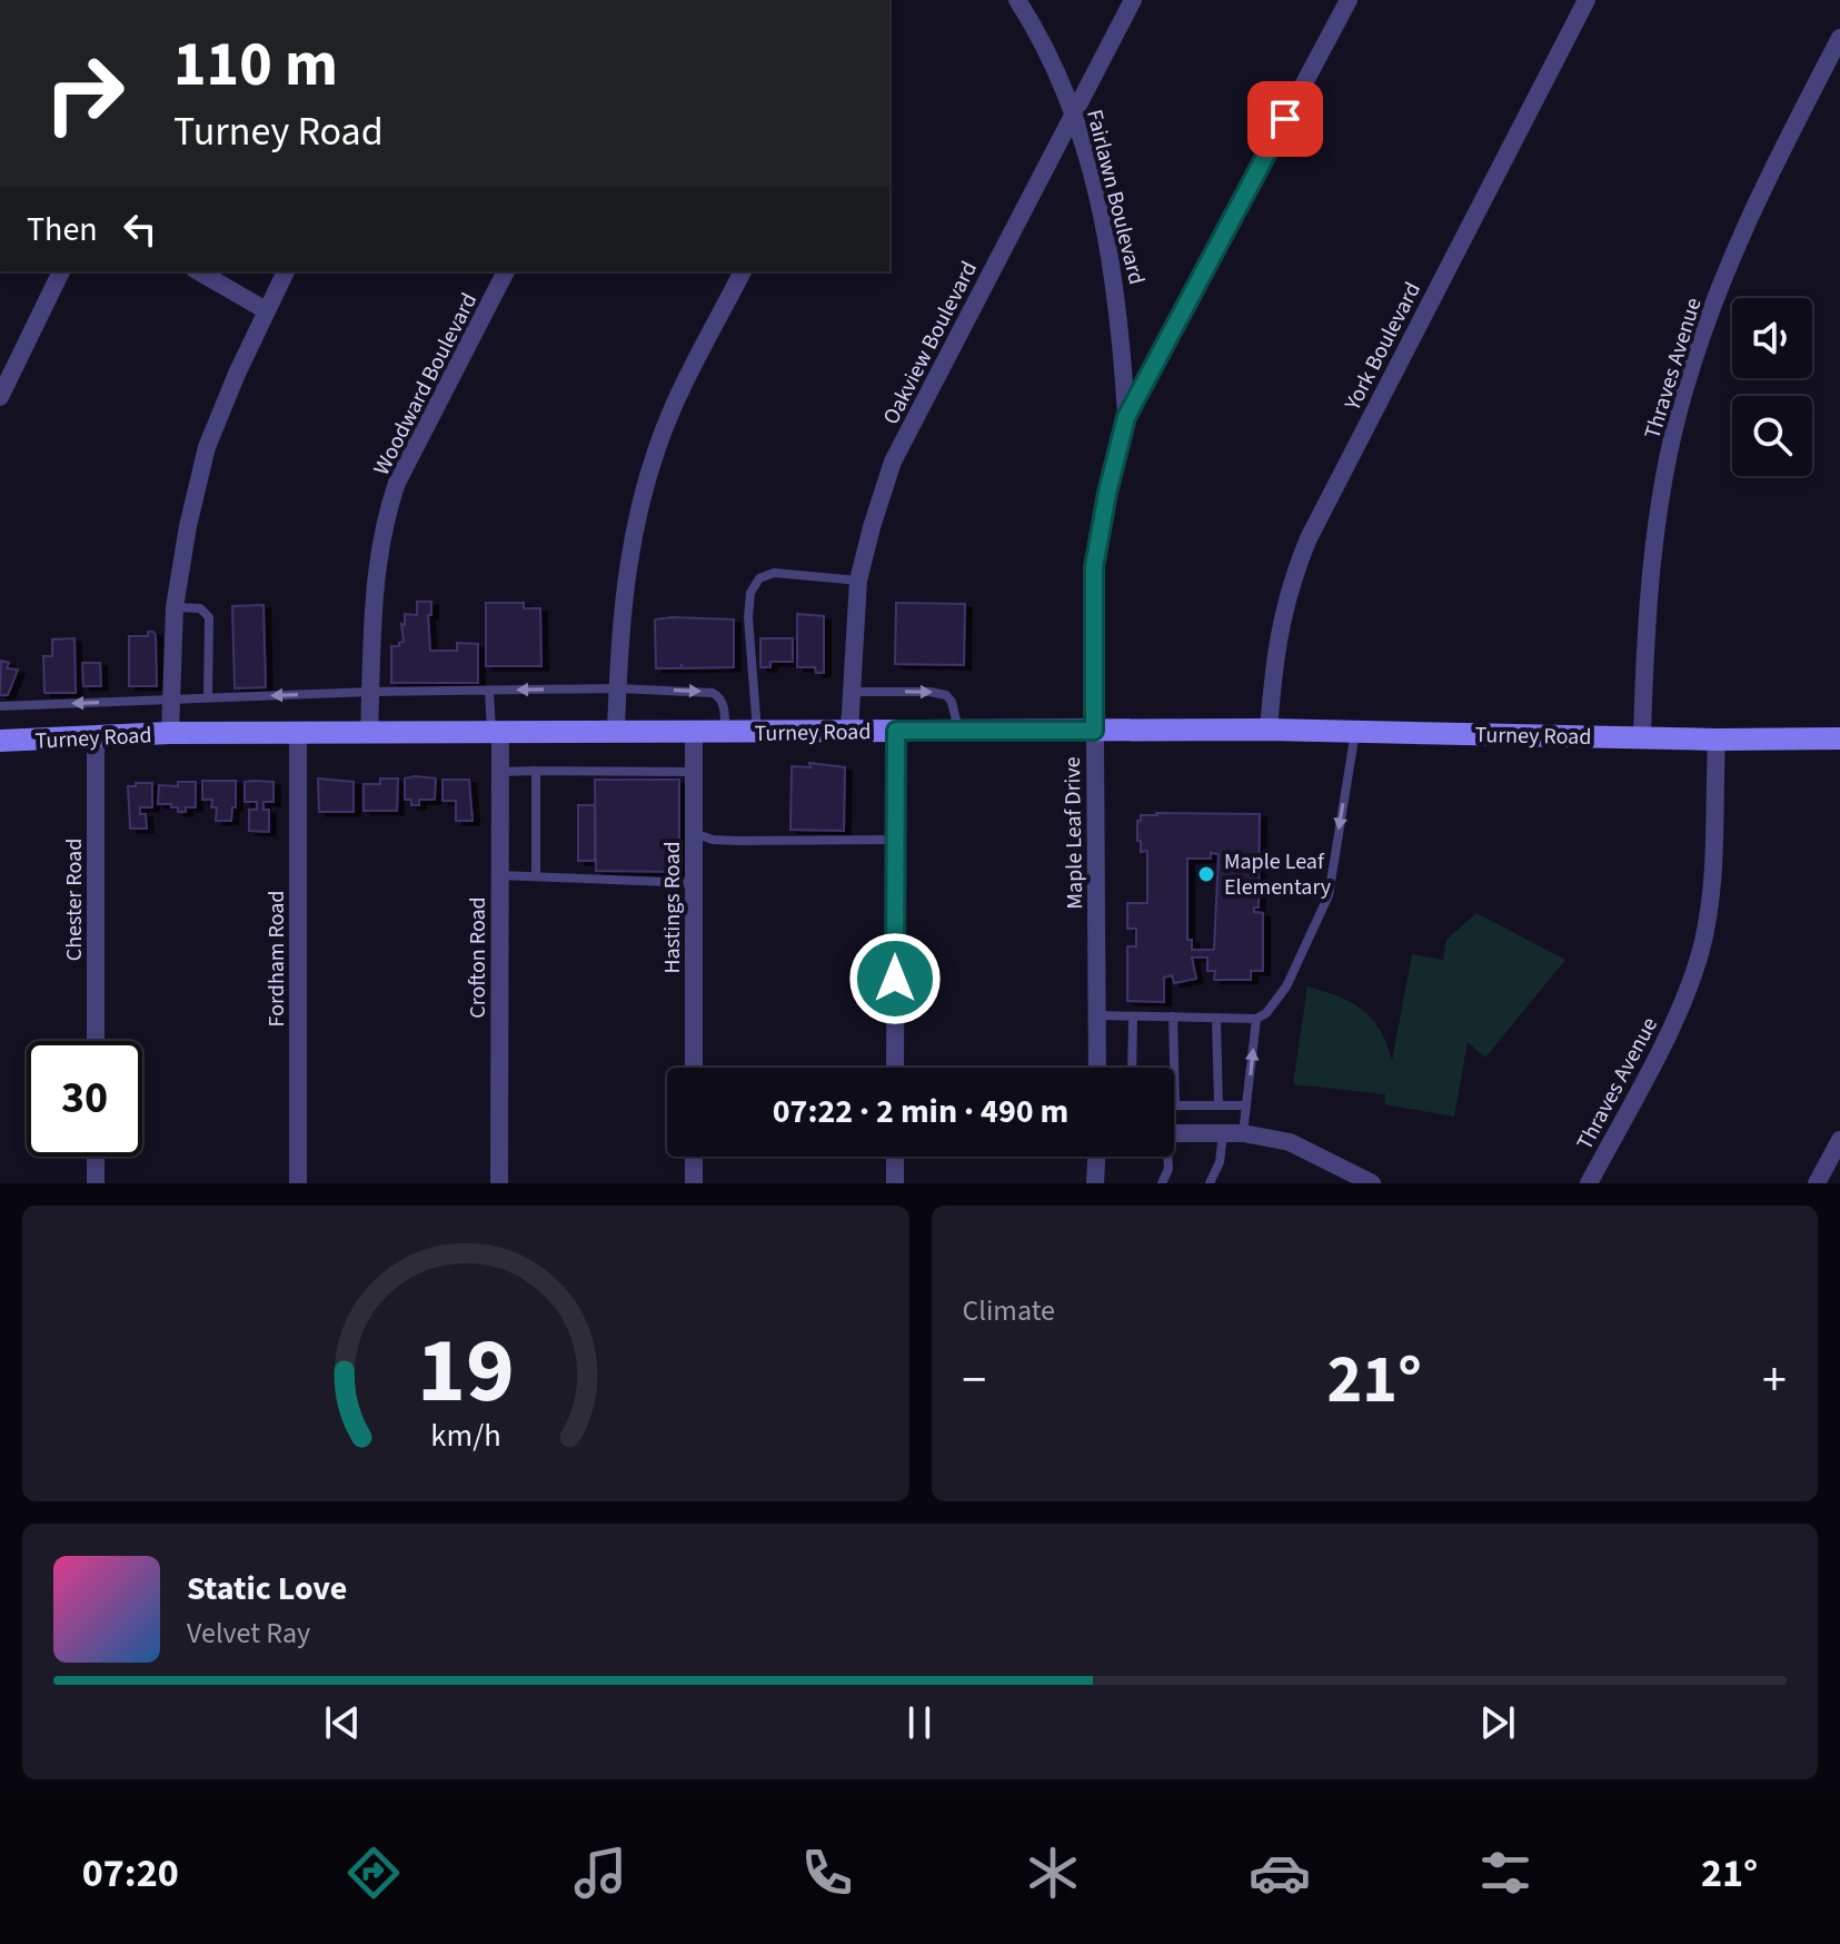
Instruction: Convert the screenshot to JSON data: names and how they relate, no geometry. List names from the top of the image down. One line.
{"streets":{"main road":["Turney Road"],"street":["Fairlawn Boulevard","Oakview Boulevard","York Boulevard","Thraves Avenue","Woodward Boulevard","Maple Leaf Drive","Chester Road","Hastings Road","Crofton Road","Fordham Road"]},"crossings":[["Fairlawn Boulevard","Oakview Boulevard"],["Fairlawn Boulevard","Maple Leaf Drive"],["Oakview Boulevard","Turney Road"],["York Boulevard","Turney Road"],["Thraves Avenue","Turney Road"],["Woodward Boulevard","Turney Road"],["Turney Road","Maple Leaf Drive"],["Turney Road","Chester Road"],["Turney Road","Hastings Road"],["Turney Road","Crofton Road"],["Turney Road","Fordham Road"]],"places":["Maple Leaf Elementary"],"page":{"turn":["110 m","Turney Road"],"then":"Then","limit":"30","trip":"07:22 · 2 min · 490 m","tile":"Climate","heat":["−","21°","+"],"song":["Static Love","Velvet Ray"],"tabs":["07:20","21°"],"gauge":["19","km/h"]}}
